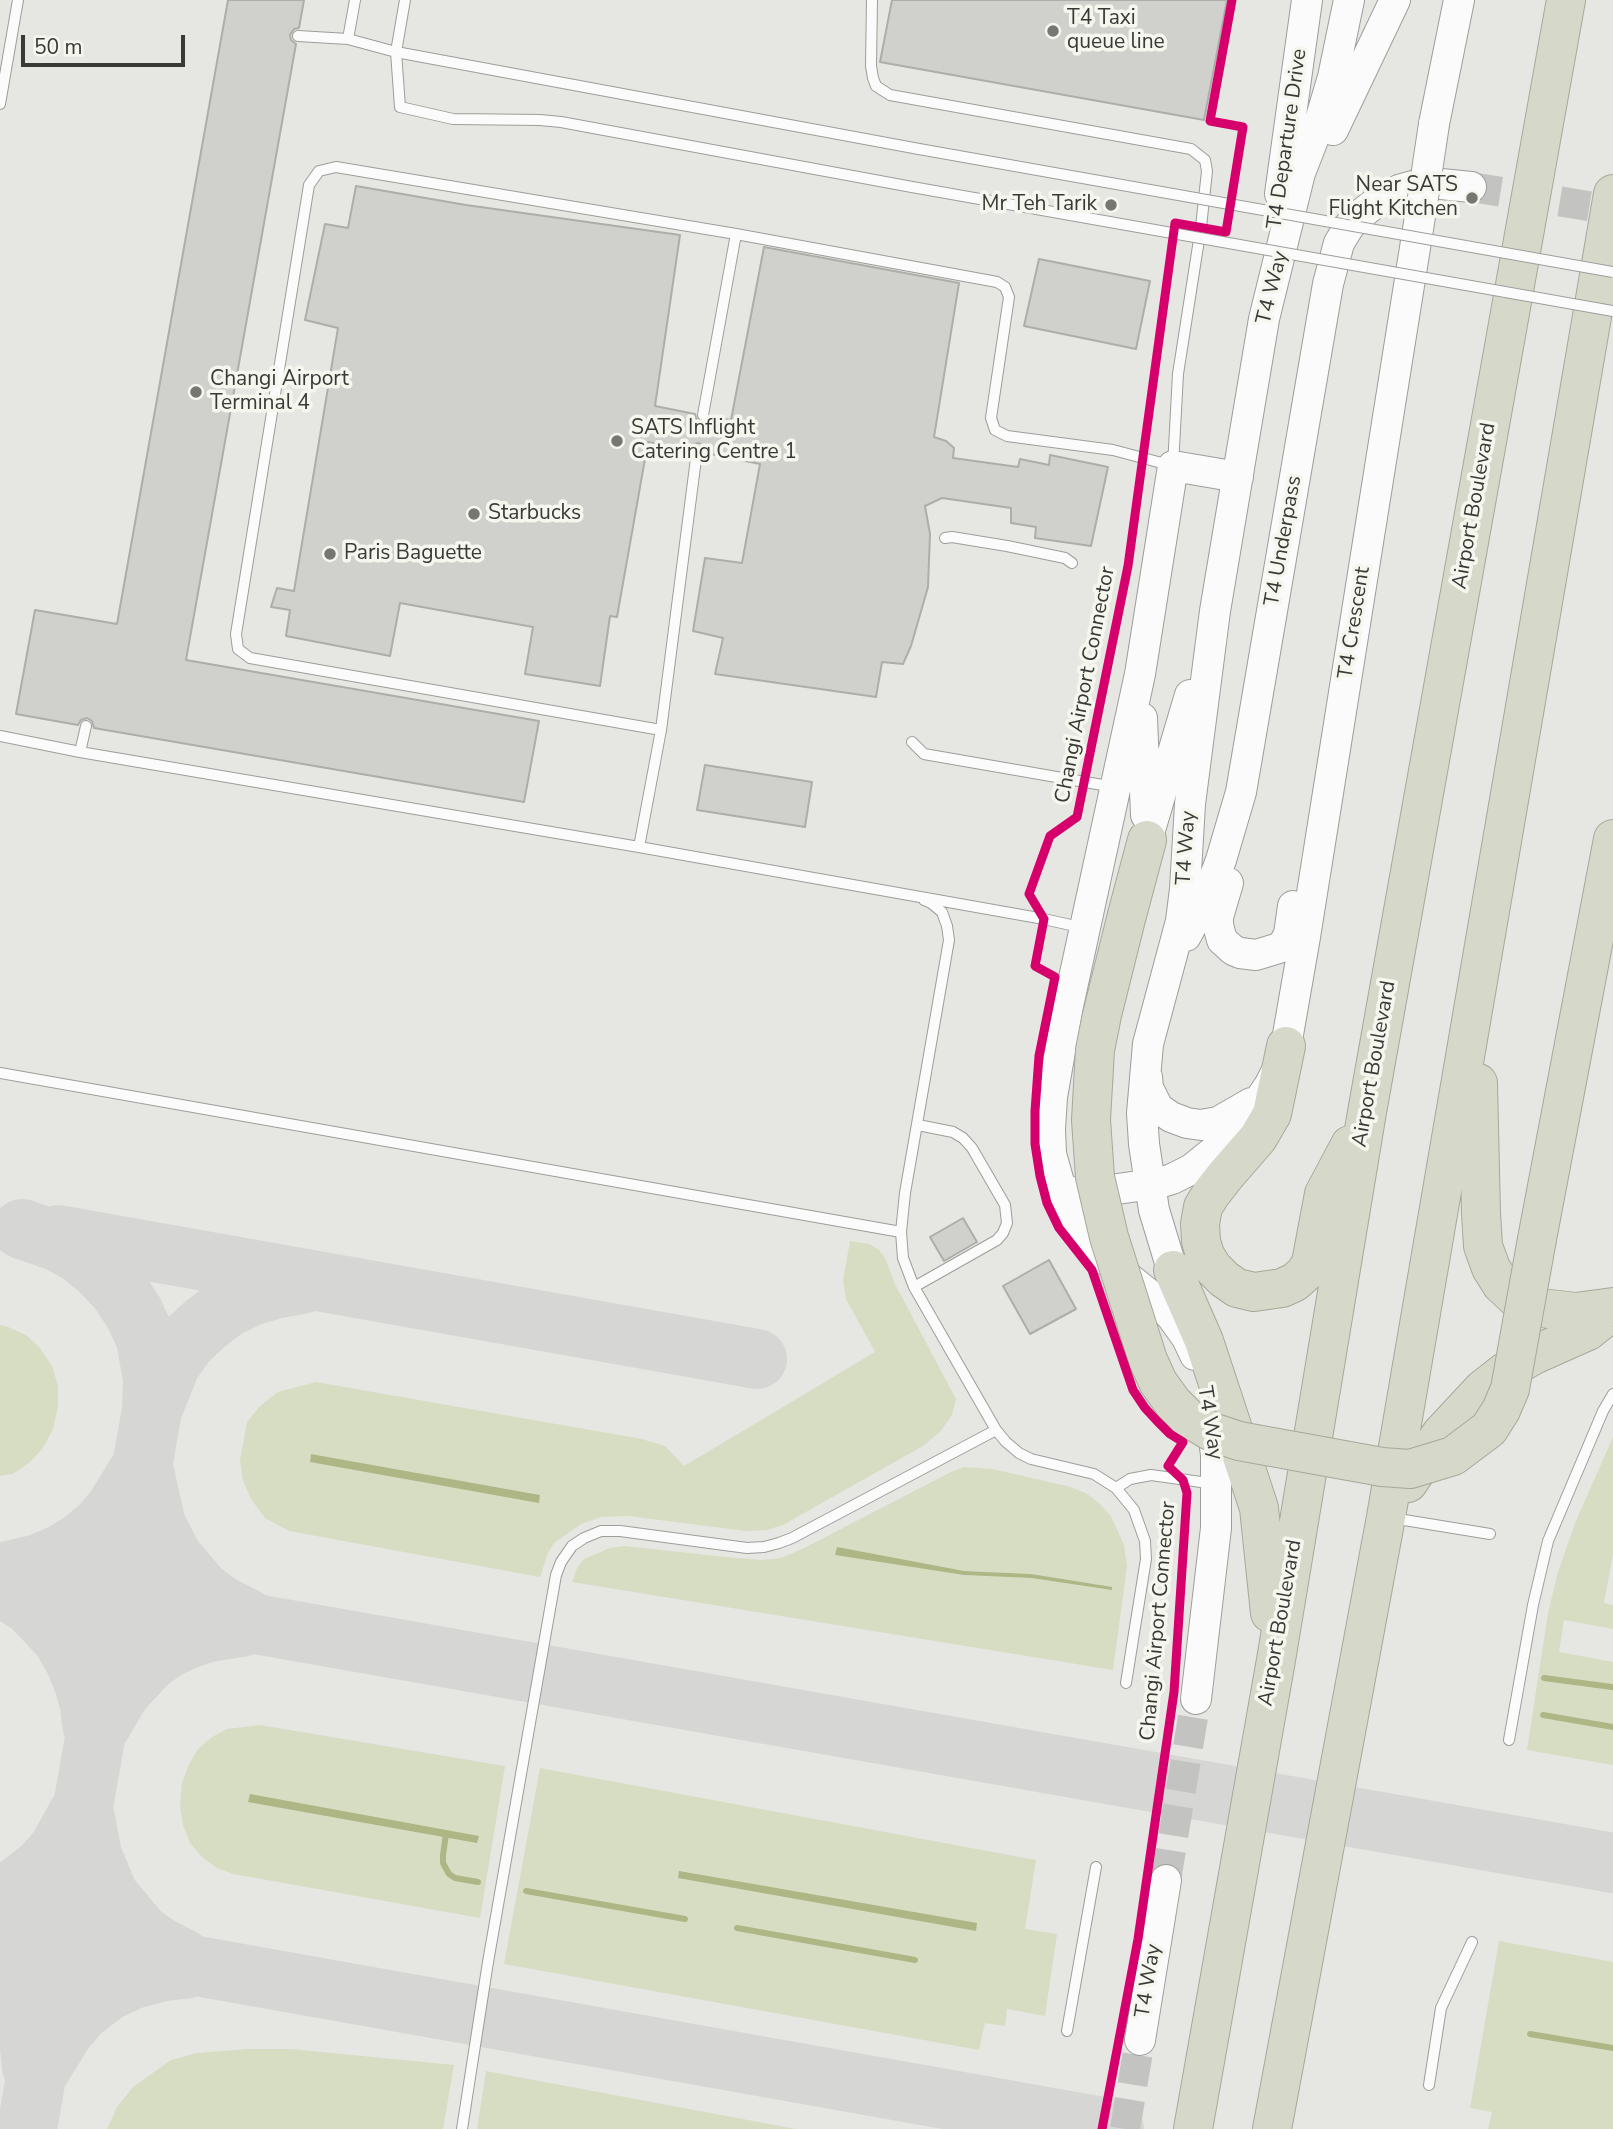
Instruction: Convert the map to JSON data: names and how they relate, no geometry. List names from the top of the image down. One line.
{"streets":{"highway":["Airport Boulevard"],"main road":["T4 Departure Drive","T4 Way","T4 Underpass","T4 Crescent"],"cycle path":["Changi Airport Connector"]},"crossings":[["T4 Departure Drive","T4 Way"],["T4 Way","T4 Underpass"],["T4 Way","T4 Crescent"]],"places":["T4 Taxi queue line","Near SATS Flight Kitchen","Mr Teh Tarik","Changi Airport Terminal 4","SATS Inflight Catering Centre 1","Starbucks","Paris Baguette"],"scale_bar":"50 m"}
